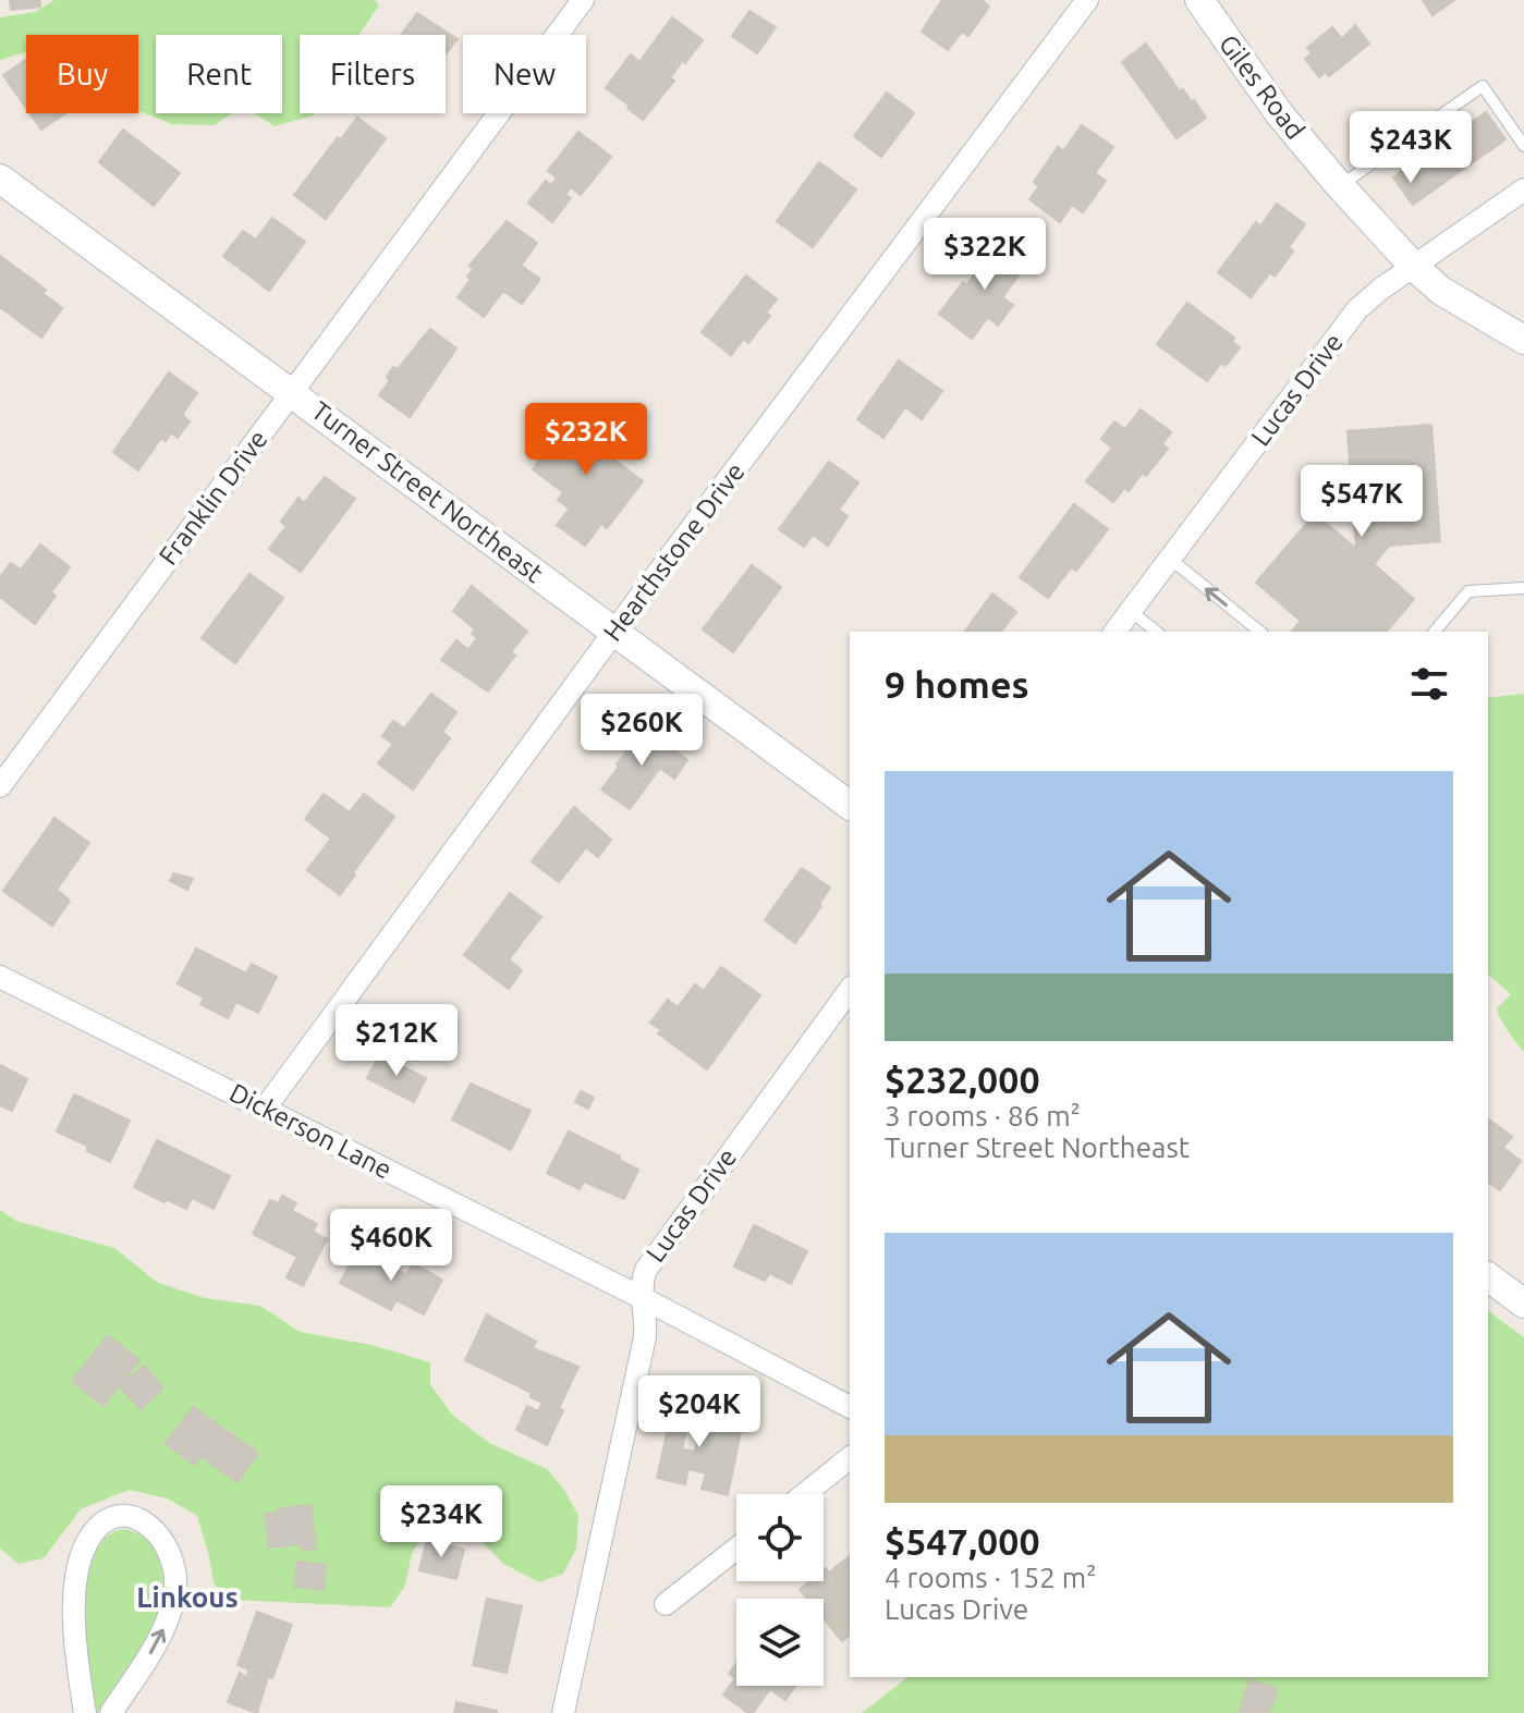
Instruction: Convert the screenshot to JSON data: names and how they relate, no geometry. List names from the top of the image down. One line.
{"streets":{"street":["Giles Road","Lucas Drive","Turner Street Northeast","Franklin Drive","Hearthstone Drive","Dickerson Lane"]},"crossings":[["Giles Road","Lucas Drive"],["Lucas Drive","Dickerson Lane"],["Turner Street Northeast","Franklin Drive"],["Turner Street Northeast","Hearthstone Drive"],["Hearthstone Drive","Dickerson Lane"]],"districts":["Linkous"],"page":{"chip":["Buy","Rent","Filters","New"],"price":["$243K","$322K","$232K","$547K","$260K","$212K","$460K","$204K","$234K"],"heading":"9 homes","list":[{"name":"$232,000","note":"3 rooms · 86 m² · Turner Street Northeast"},{"name":"$547,000","note":"4 rooms · 152 m² · Lucas Drive"}]}}
